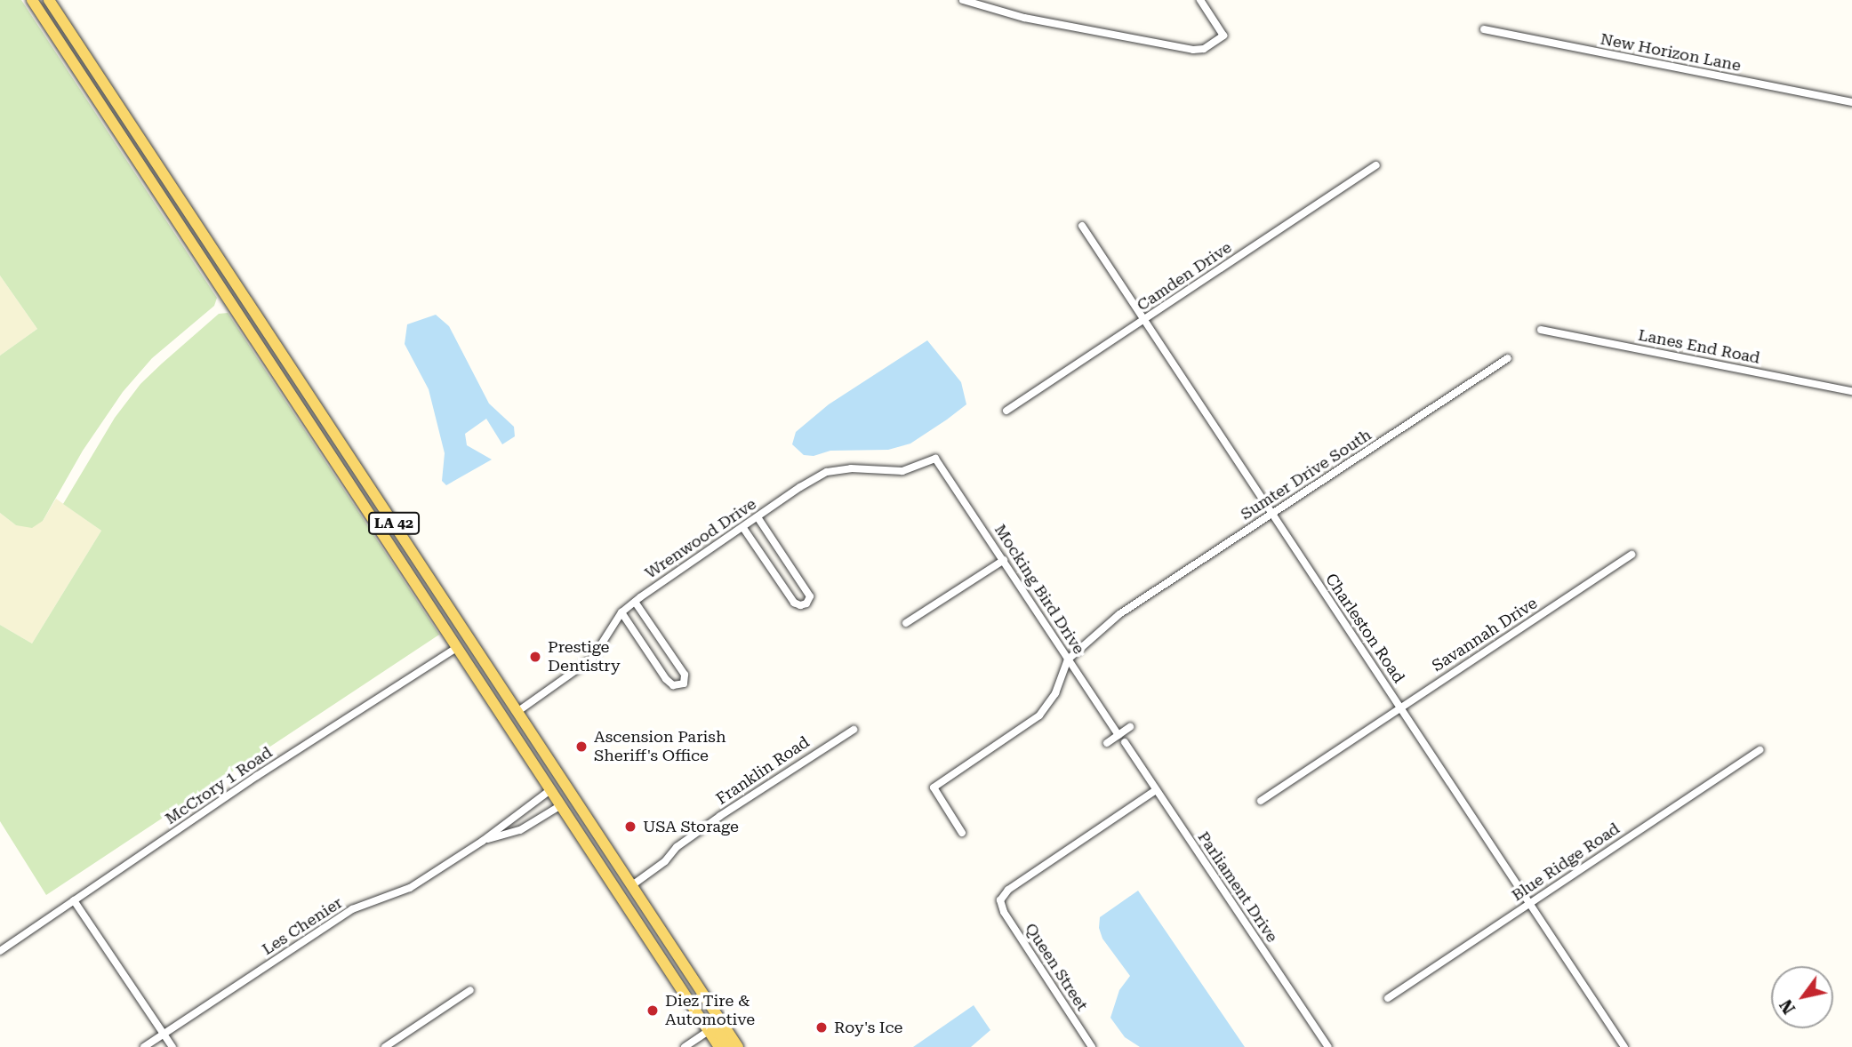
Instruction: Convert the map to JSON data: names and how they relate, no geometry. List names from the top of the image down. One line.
{"streets":{"main road":["LA 42"],"street":["New Horizon Lane","Camden Drive","Lanes End Road","Sumter Drive South","Wrenwood Drive","Mocking Bird Drive","Charleston Road","Savannah Drive","Franklin Road","McCrory 1 Road","Blue Ridge Road","Parliament Drive","Les Chenier","Queen Street"]},"crossings":[["Camden Drive","Charleston Road"],["Sumter Drive South","Mocking Bird Drive"],["Sumter Drive South","Charleston Road"],["LA 42","Wrenwood Drive"],["LA 42","Franklin Road"],["LA 42","McCrory 1 Road"],["LA 42","Les Chenier"],["Wrenwood Drive","Mocking Bird Drive"],["Charleston Road","Savannah Drive"],["Charleston Road","Blue Ridge Road"],["Parliament Drive","Queen Street"]],"places":["Prestige Dentistry","Ascension Parish Sheriff's Office","USA Storage","Diez Tire & Automotive","Roy's Ice"],"north":"bottom left"}
